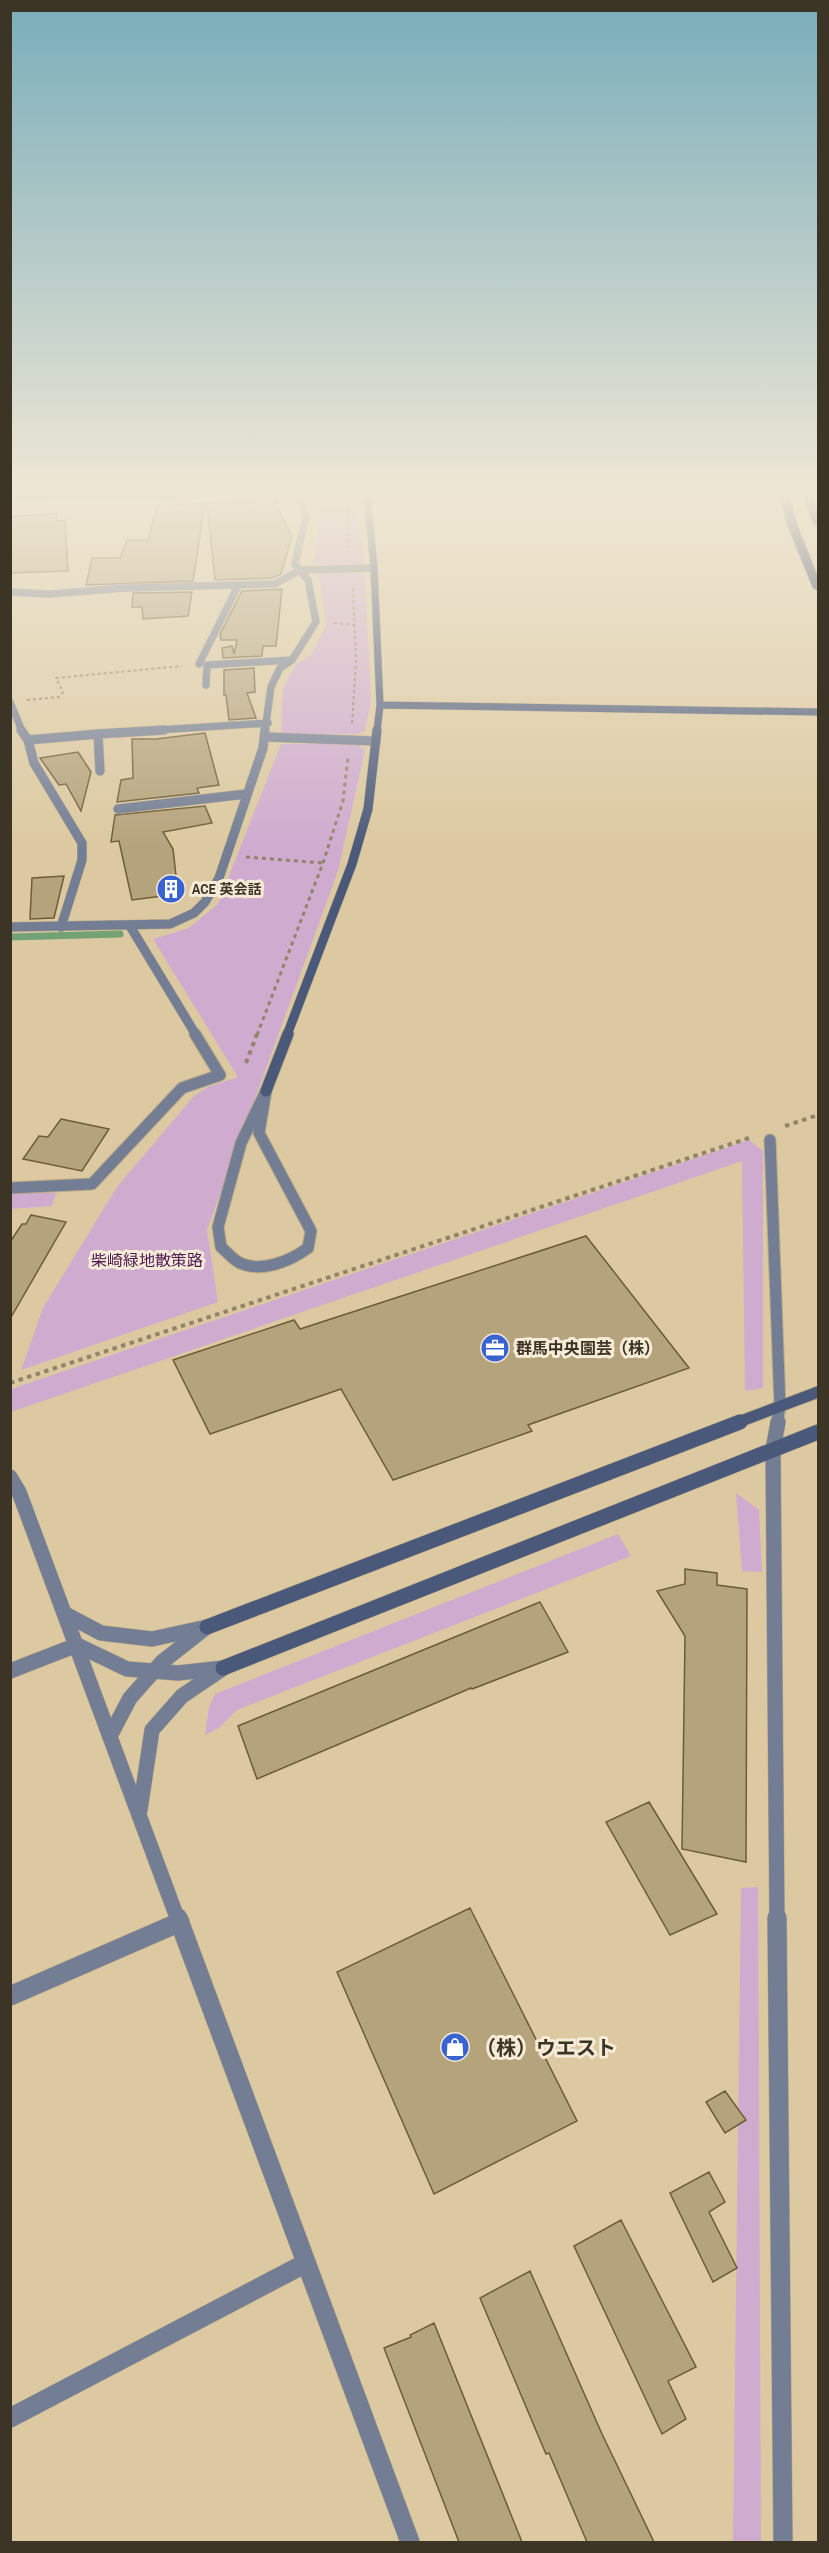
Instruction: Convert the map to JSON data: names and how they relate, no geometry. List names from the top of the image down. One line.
{"parks":["柴崎緑地散策路"],"places":{"building":["ACE 英会話"],"office":["群馬中央園芸（株）"],"shop":["（株）ウエスト"]}}
